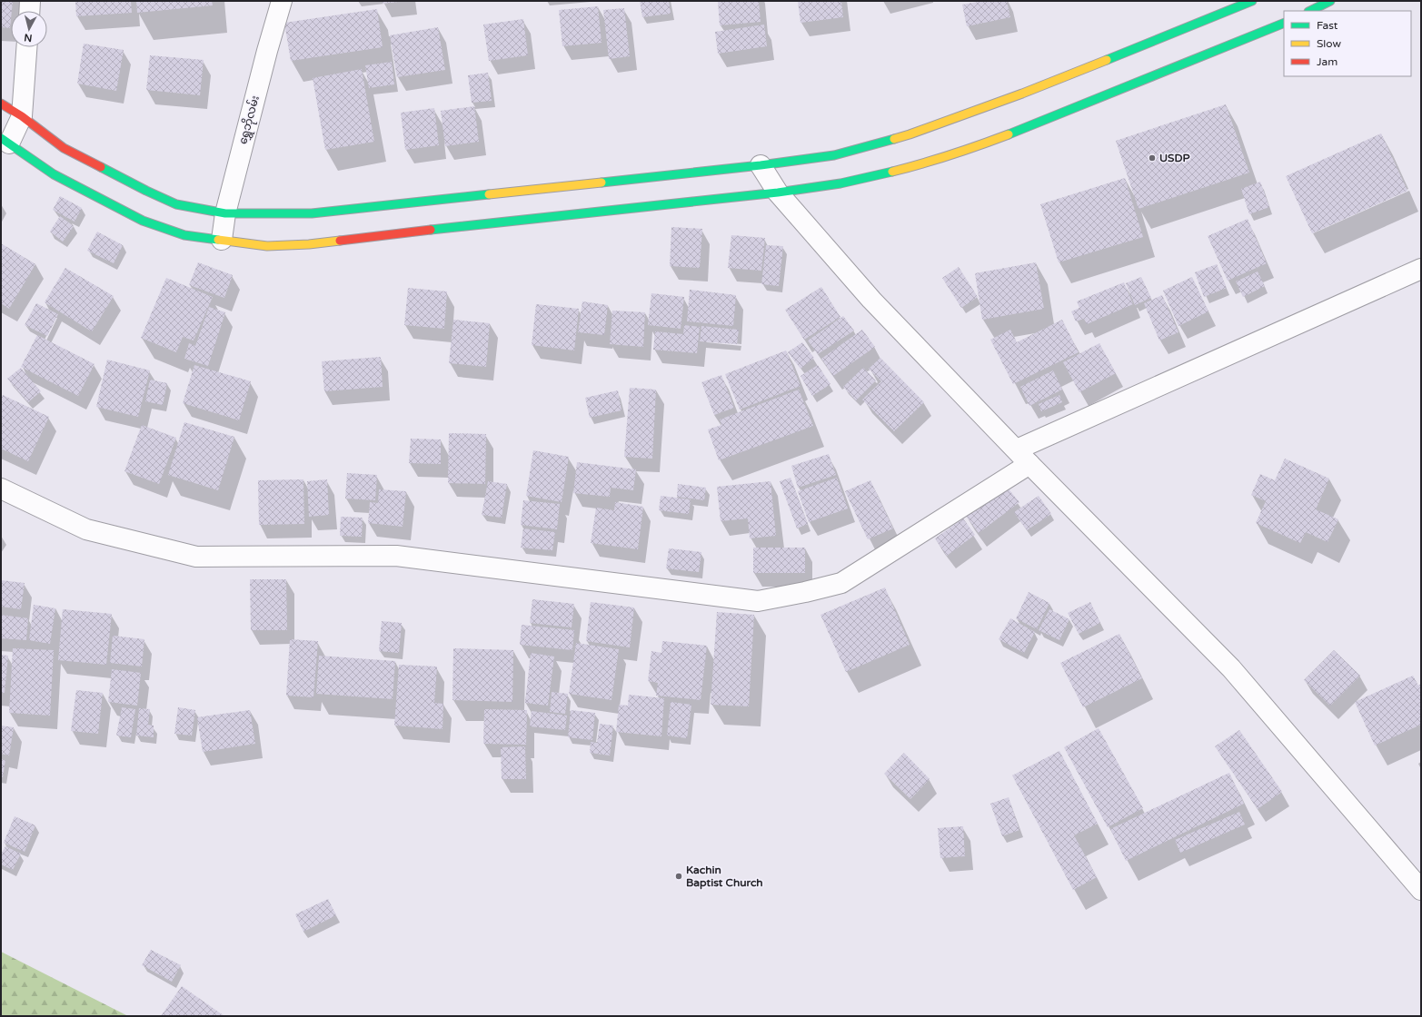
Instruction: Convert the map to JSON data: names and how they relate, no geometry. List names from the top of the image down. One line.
{"streets":{"street":["ရွှေဘိုလမ်း"]},"places":["USDP","Kachin Baptist Church"],"legend":["Fast","Slow","Jam"],"north":"bottom"}
